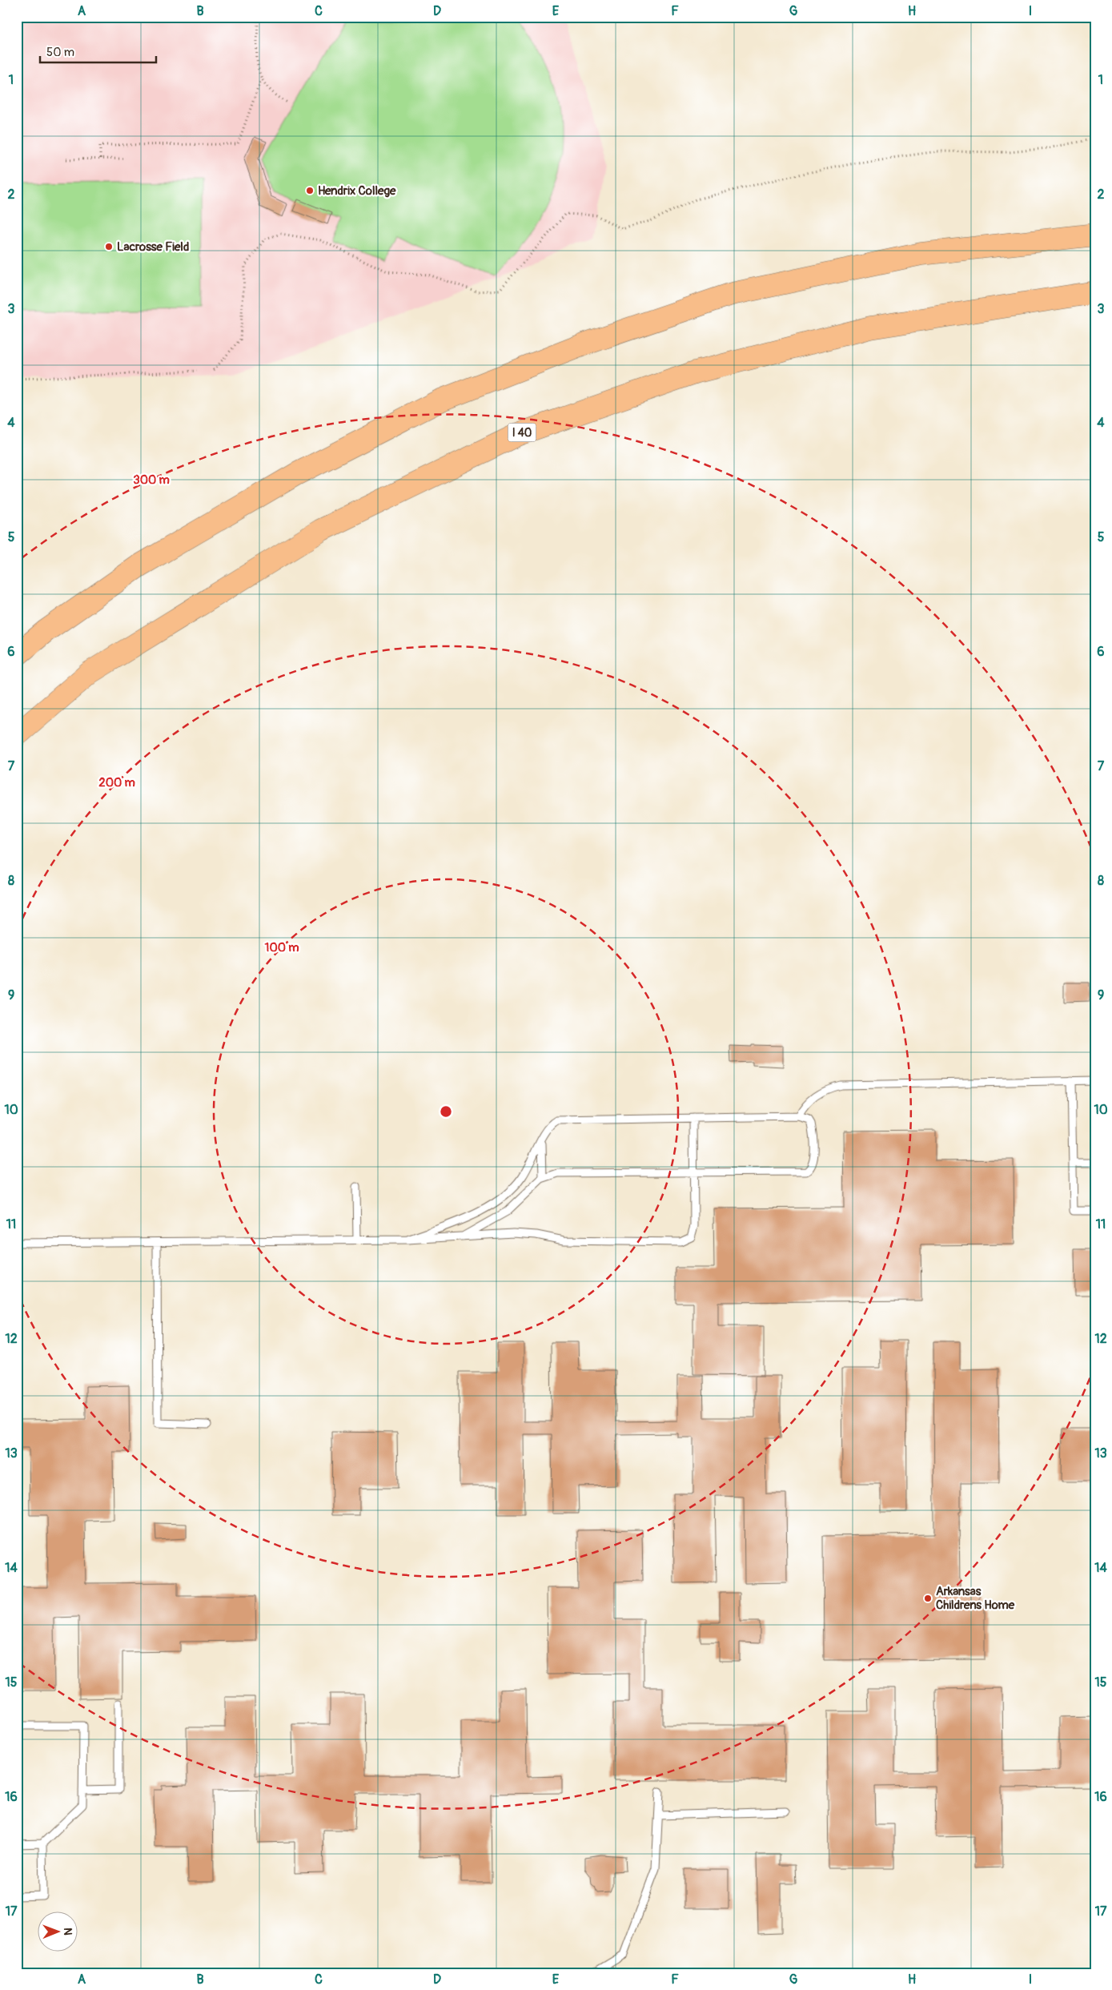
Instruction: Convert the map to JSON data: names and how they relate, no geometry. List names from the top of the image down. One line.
{"streets":{"highway":["I 40"]},"places":["Hendrix College","Lacrosse Field","Arkansas Childrens Home"],"scale_bar":"50 m","north":"right","grid":{"columns":["A","B","C","D","E","F","G","H","I"],"rows":["1","2","3","4","5","6","7","8","9","10","11","12","13","14","15","16","17"]},"rings":["300 m","200 m","100 m"]}
